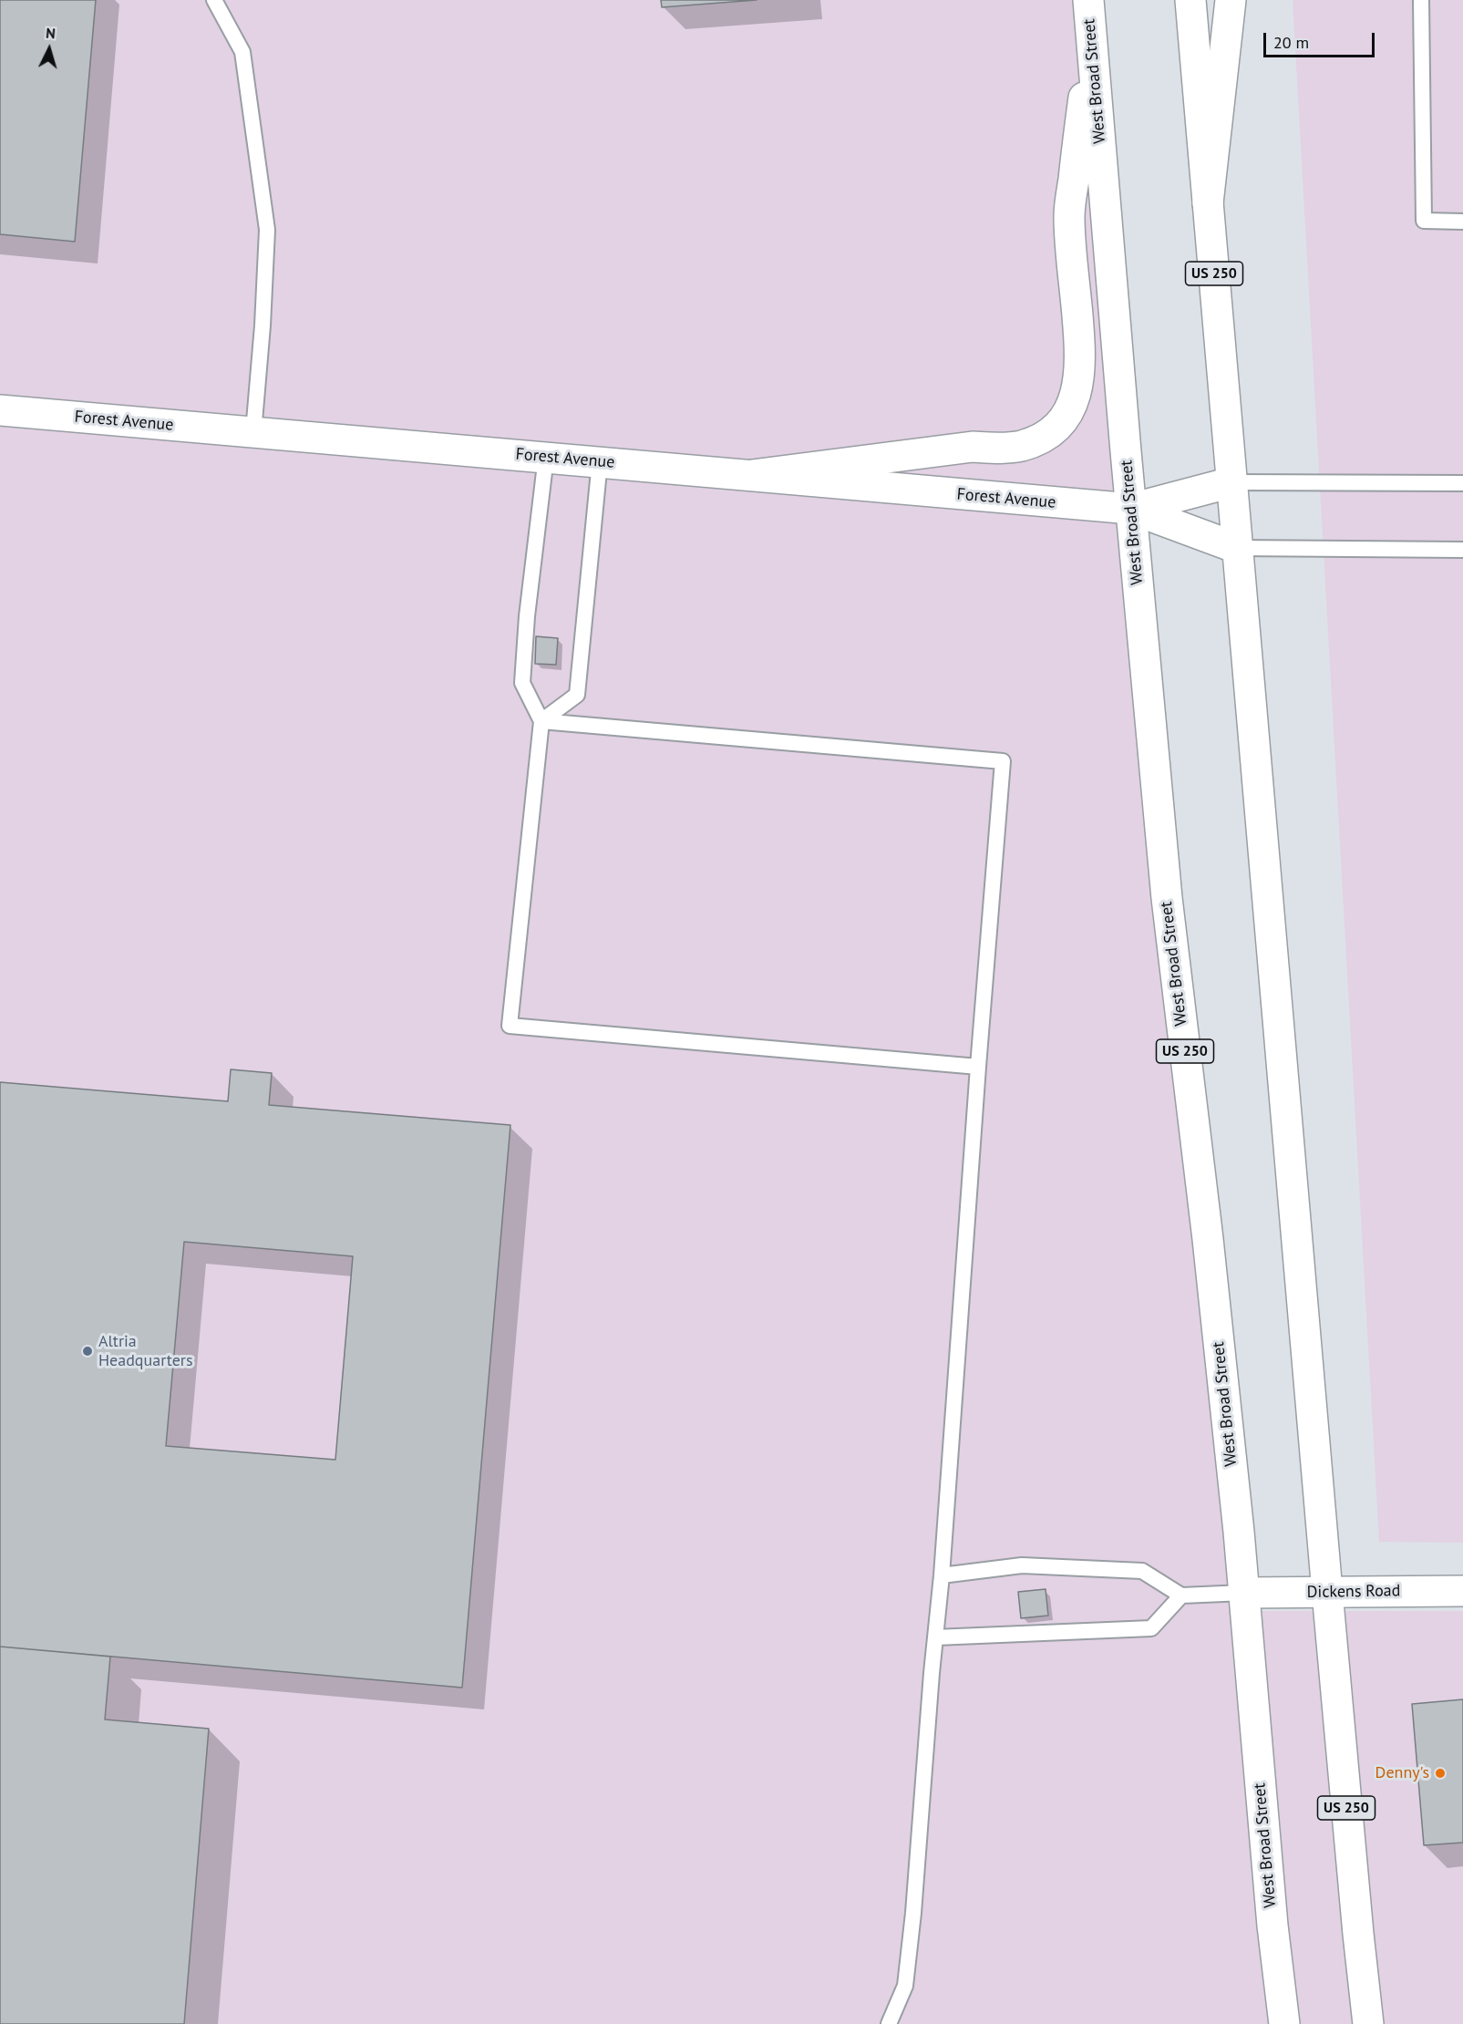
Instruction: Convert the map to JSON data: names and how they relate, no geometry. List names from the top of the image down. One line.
{"streets":{"main road":["West Broad Street","US 250","Forest Avenue","Dickens Road"]},"crossings":[["West Broad Street","Forest Avenue"],["West Broad Street","Dickens Road"],["US 250","Forest Avenue"],["US 250","Dickens Road"]],"places":["Altria Headquarters","Denny's"],"scale_bar":"20 m","north":"top"}
